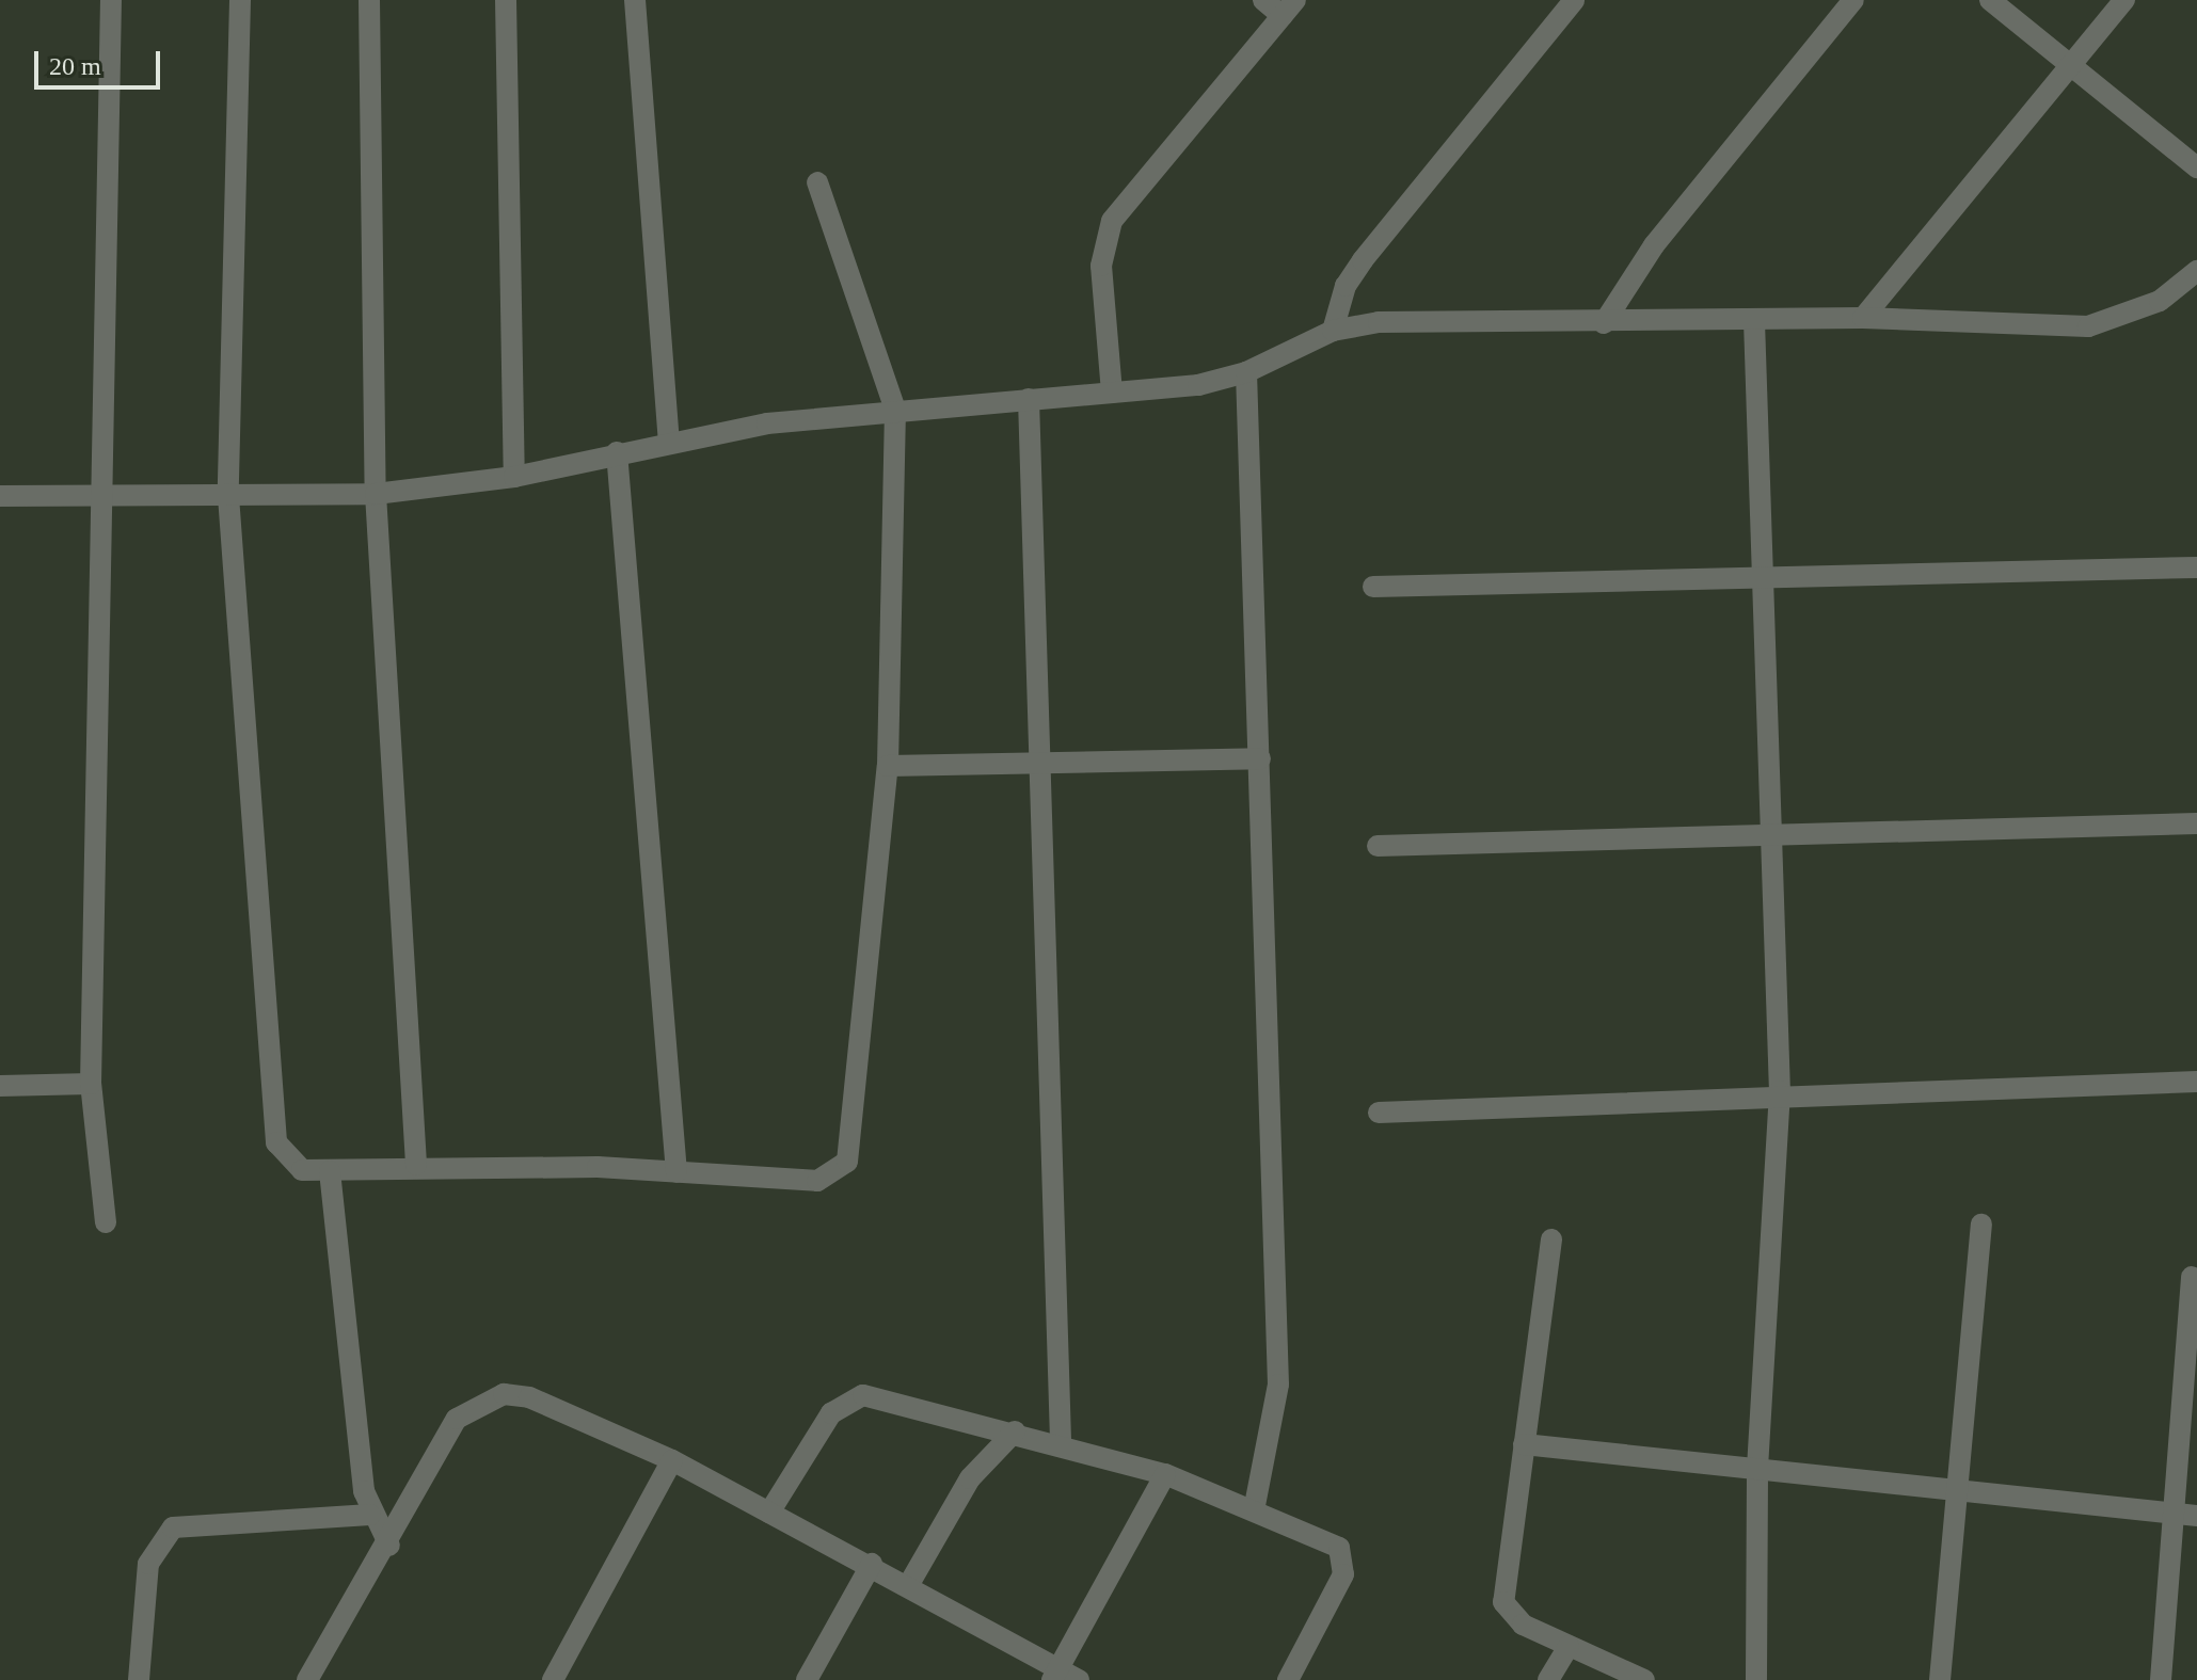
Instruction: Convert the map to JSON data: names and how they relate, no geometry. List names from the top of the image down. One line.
{"scale_bar":"20 m"}
